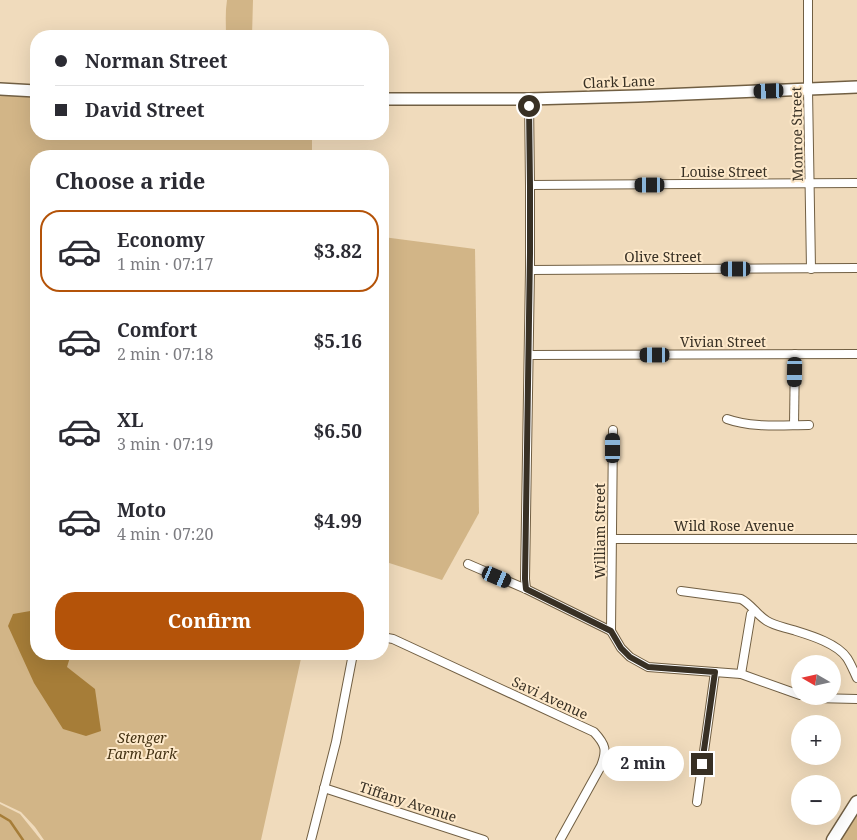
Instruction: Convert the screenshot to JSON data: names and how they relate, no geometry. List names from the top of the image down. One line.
{"streets":{"main road":["Clark Lane"],"street":["Monroe Street","Louise Street","Olive Street","Vivian Street","Wild Rose Avenue","William Street","Savi Avenue","Tiffany Avenue"]},"crossings":[["Clark Lane","Monroe Street"],["Monroe Street","Louise Street"],["Monroe Street","Olive Street"],["Wild Rose Avenue","William Street"]],"parks":["Stenger Farm Park"],"north":"left","page":{"banner":["Norman Street","David Street"],"heading":"Choose a ride","list":[{"name":"Economy","note":"1 min · 07:17","value":"$3.82"},{"name":"Comfort","note":"2 min · 07:18","value":"$5.16"},{"name":"XL","note":"3 min · 07:19","value":"$6.50"},{"name":"Moto","note":"4 min · 07:20","value":"$4.99"}],"buttons":"Confirm","map_buttons":["+","−"],"bubble":"2 min"}}
